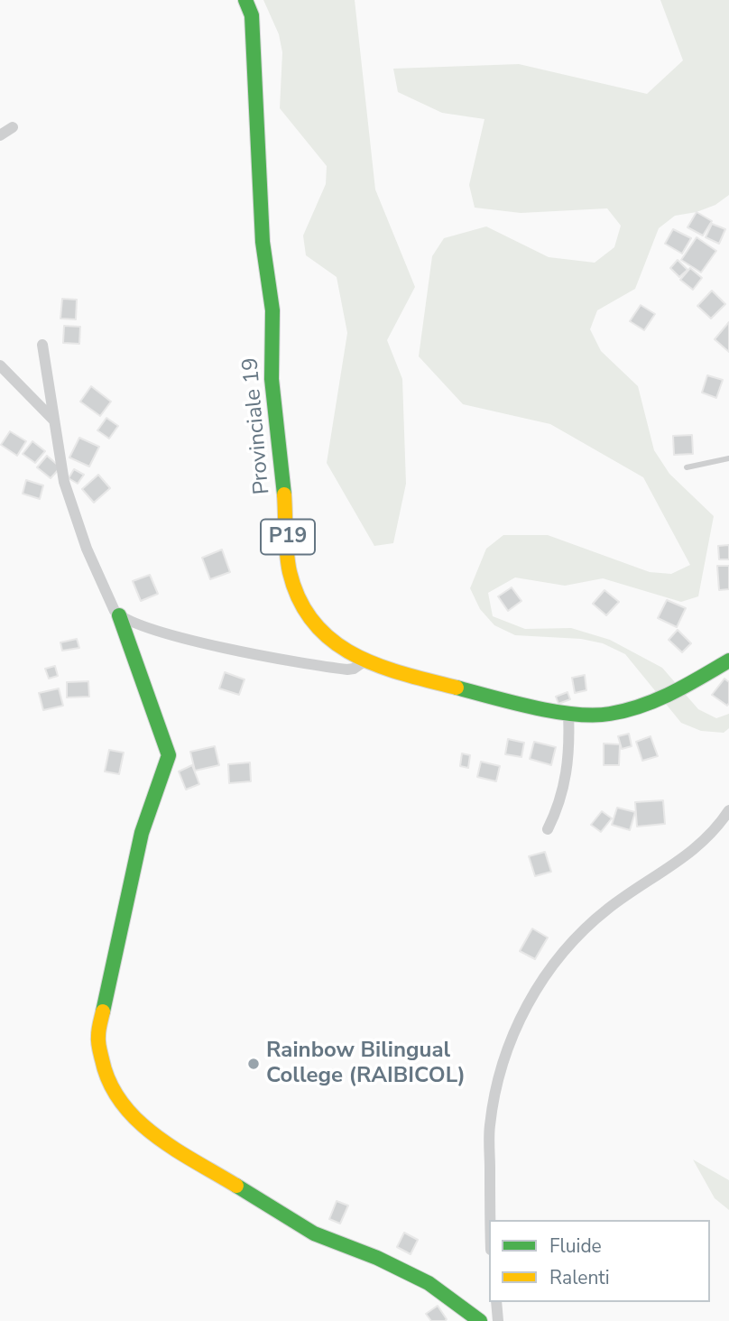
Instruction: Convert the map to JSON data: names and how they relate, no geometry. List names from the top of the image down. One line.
{"streets":{"main road":["Provinciale 19","P19"]},"places":["Rainbow Bilingual College (RAIBICOL)"],"legend":["Fluide","Ralenti"]}
